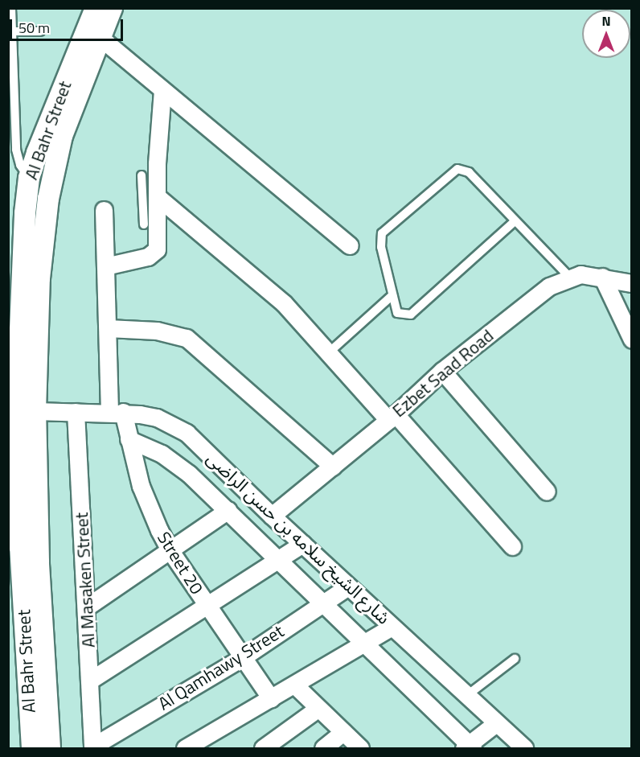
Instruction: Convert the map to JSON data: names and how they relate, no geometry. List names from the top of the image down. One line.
{"streets":{"street":["Al Bahr Street","Ezbet Saad Road","شارع الشيخ سلامه بن حسن الراضى","Street 20","Al Masaken Street","Al Qamhawy Street"]},"crossings":[["Al Bahr Street","شارع الشيخ سلامه بن حسن الراضى"],["Ezbet Saad Road","شارع الشيخ سلامه بن حسن الراضى"],["شارع الشيخ سلامه بن حسن الراضى","Street 20"],["شارع الشيخ سلامه بن حسن الراضى","Al Masaken Street"],["شارع الشيخ سلامه بن حسن الراضى","Al Qamhawy Street"],["Street 20","Al Qamhawy Street"],["Al Masaken Street","Al Qamhawy Street"]],"scale_bar":"50 m","north":"top"}
